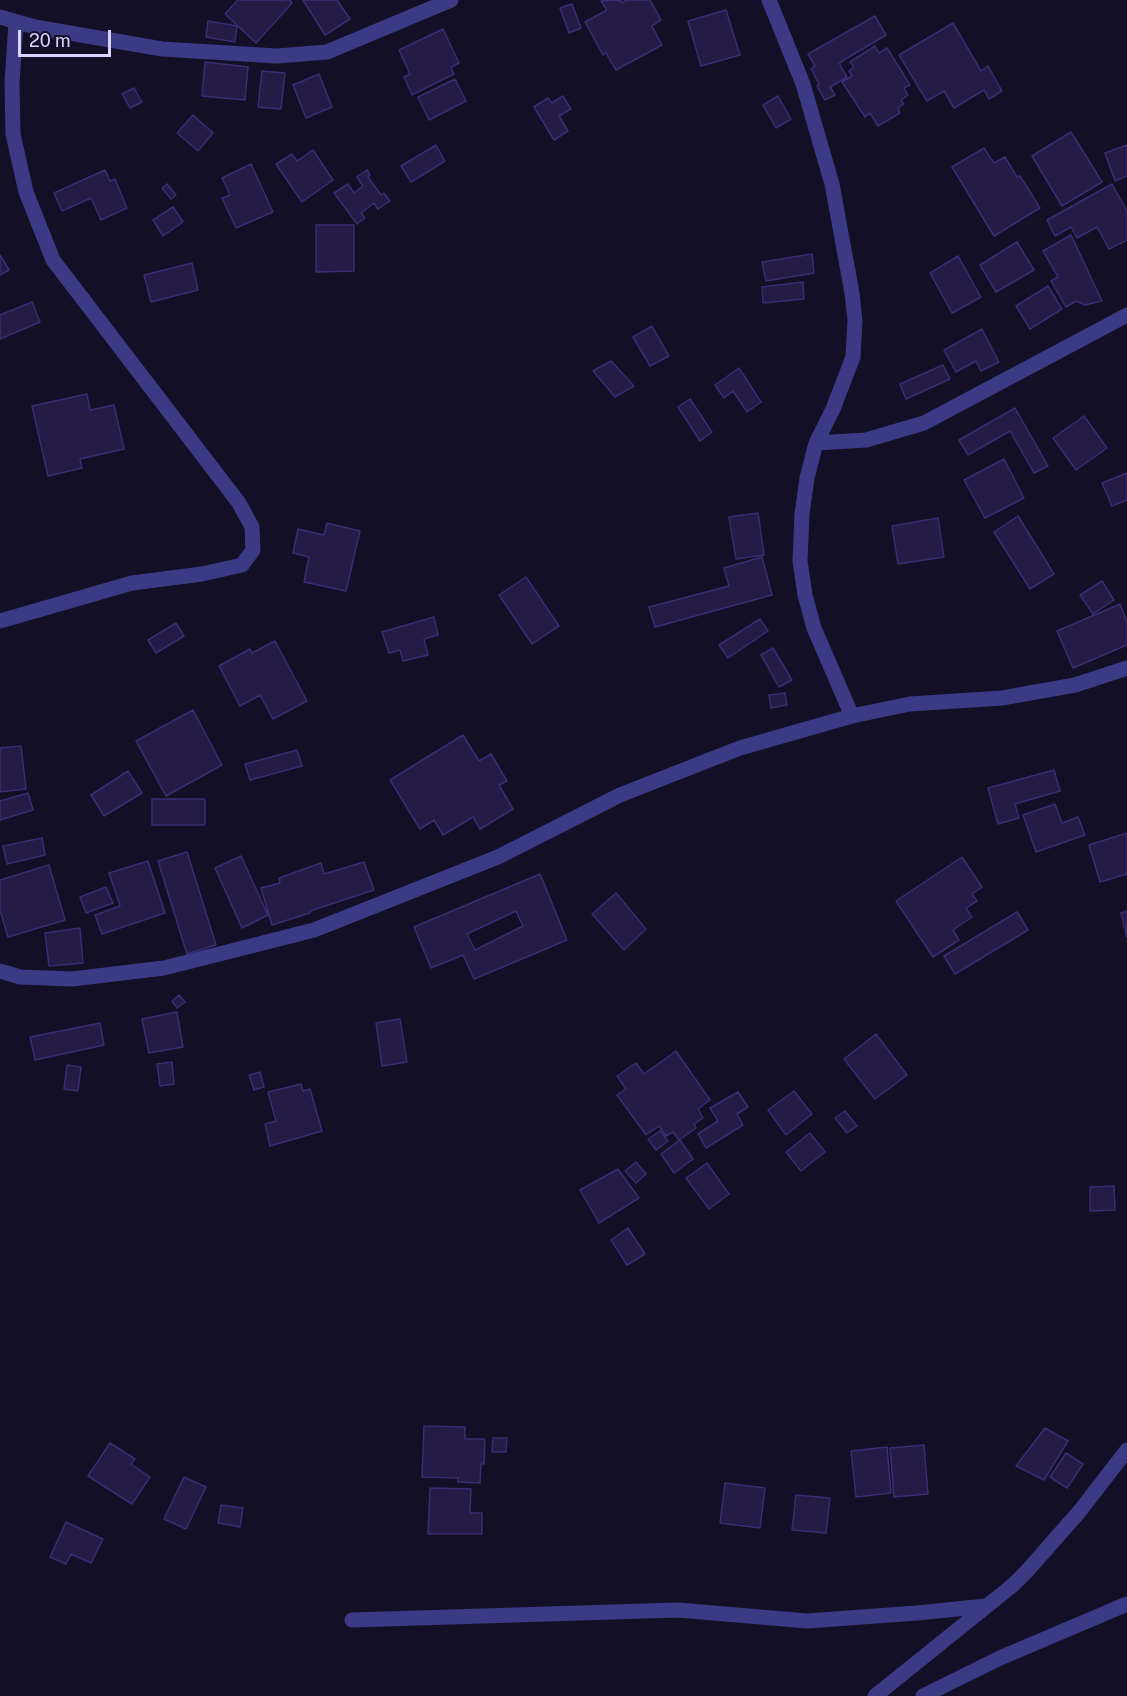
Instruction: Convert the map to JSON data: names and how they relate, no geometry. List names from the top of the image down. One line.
{"scale_bar":"20 m"}
